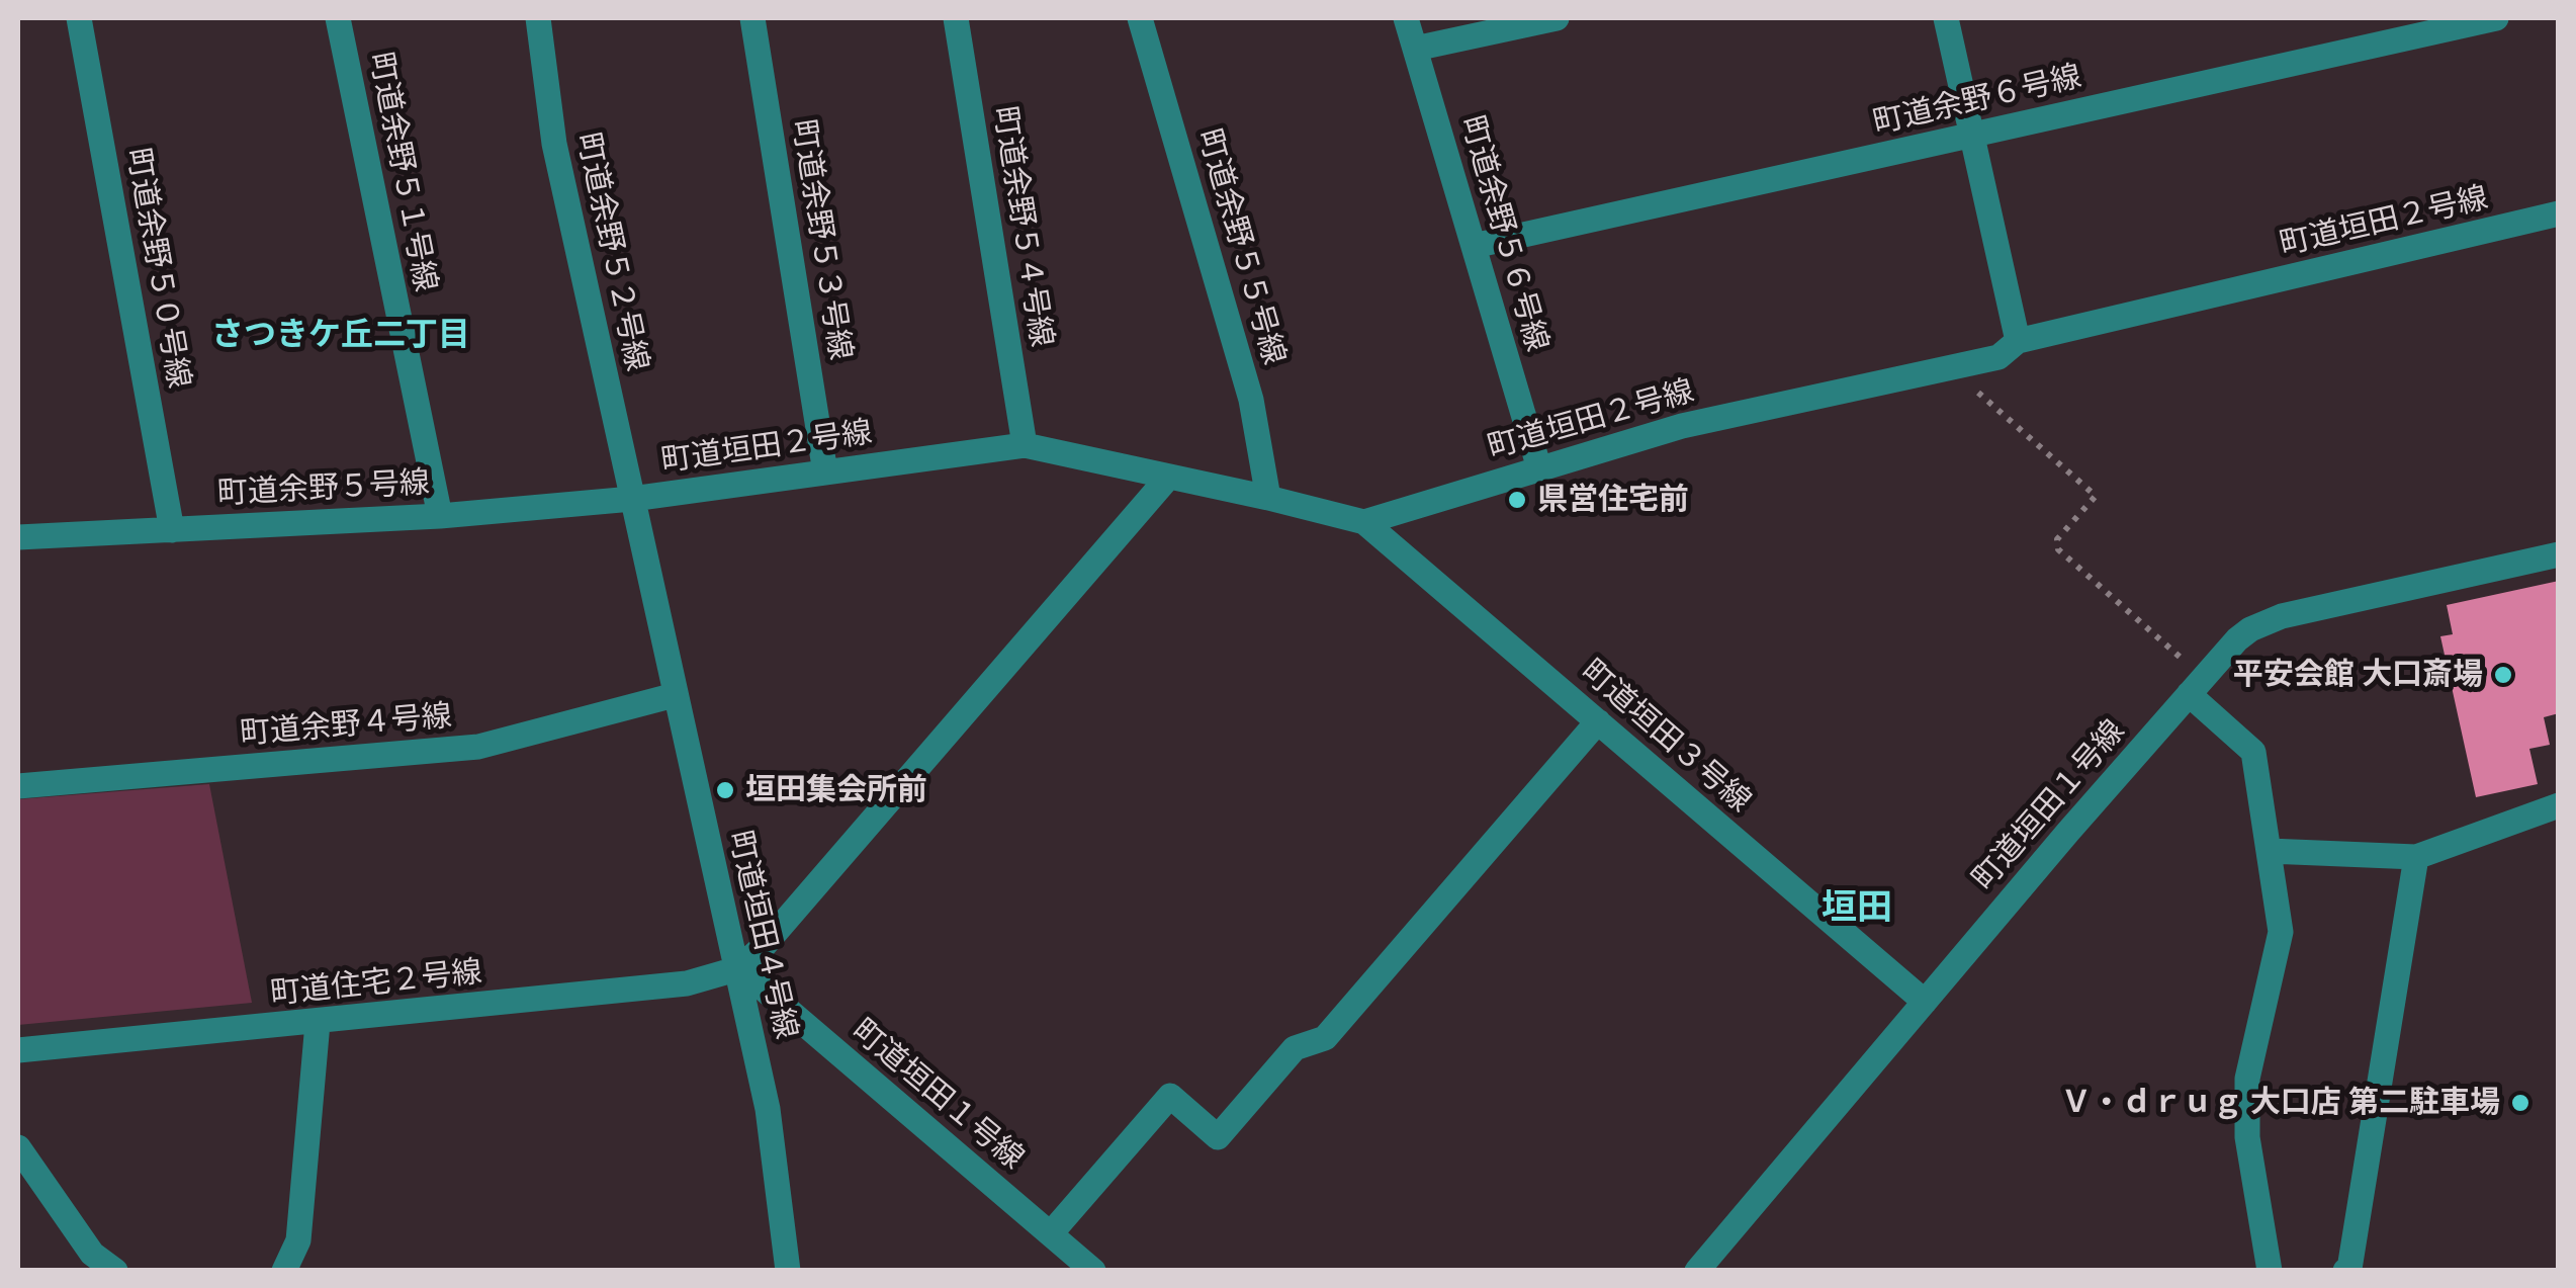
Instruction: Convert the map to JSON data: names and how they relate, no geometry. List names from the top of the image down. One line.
{"streets":{"street":["町道余野６号線","町道余野５１号線","町道垣田２号線","町道余野５４号線","町道余野５６号線","町道余野５３号線","町道余野５５号線","町道余野５２号線","町道余野５０号線","町道余野５号線","町道余野４号線","町道垣田３号線","町道垣田１号線","町道垣田４号線","町道住宅２号線"]},"crossings":[["町道余野６号線","町道余野５６号線"],["町道余野５１号線","町道余野５号線"],["町道垣田２号線","町道余野５４号線"],["町道垣田２号線","町道余野５６号線"],["町道垣田２号線","町道余野５３号線"],["町道垣田２号線","町道余野５５号線"],["町道垣田２号線","町道余野５２号線"],["町道垣田２号線","町道余野５号線"],["町道垣田２号線","町道垣田３号線"],["町道垣田２号線","町道垣田４号線"],["町道余野５２号線","町道余野５号線"],["町道余野５２号線","町道垣田４号線"],["町道余野５０号線","町道余野５号線"],["町道余野５号線","町道垣田４号線"],["町道余野４号線","町道垣田４号線"],["町道垣田３号線","町道垣田１号線"],["町道垣田１号線","町道垣田４号線"],["町道垣田１号線","町道住宅２号線"],["町道垣田４号線","町道住宅２号線"]],"districts":["さつきケ丘二丁目","垣田"],"places":["県営住宅前","平安会館 大口斎場","垣田集会所前","Ｖ・ｄｒｕｇ 大口店 第二駐車場"]}
